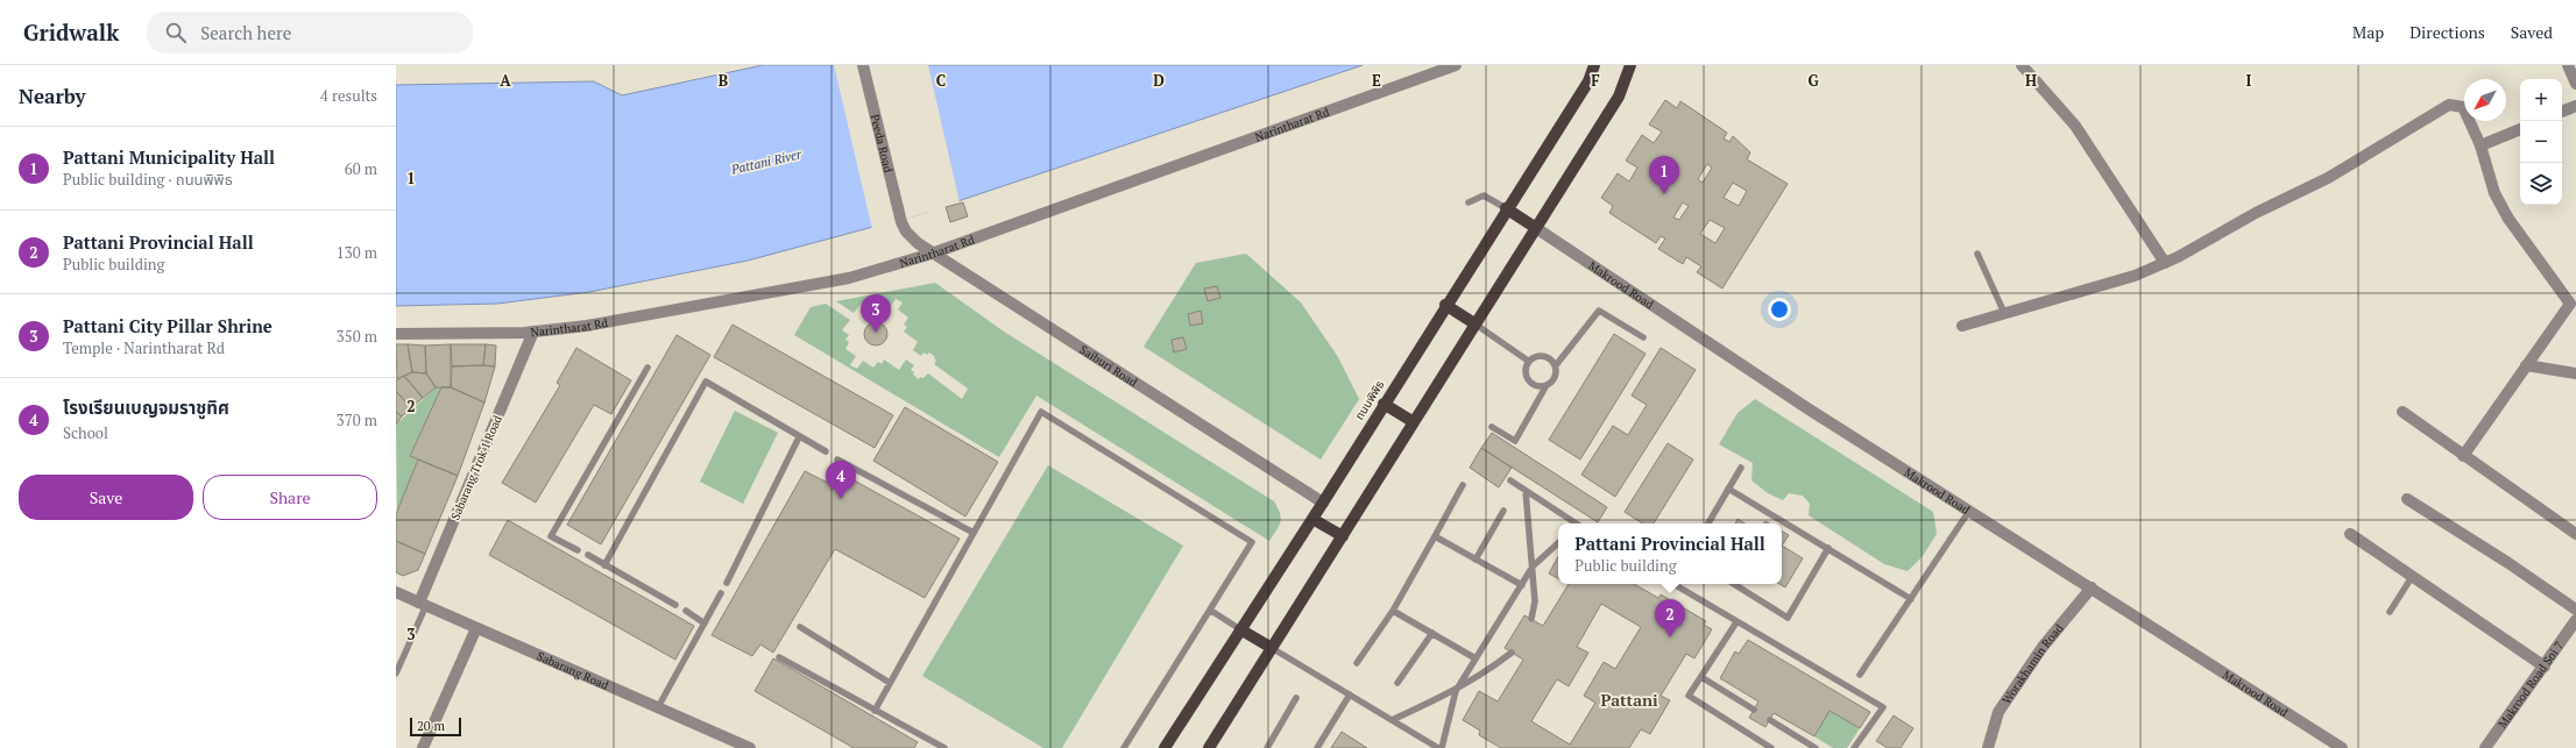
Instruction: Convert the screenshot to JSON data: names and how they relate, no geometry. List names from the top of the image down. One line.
{"streets":{"main road":["ถนนพิพิธ"],"street":["Narintharat Rd","Peeda Road","Makrood Road","Saiburi Road","Sabarang Trok 1 Road","Worakhamin Road","Sabarang Road","Makrood Road Soi 7"]},"crossings":[["Narintharat Rd","Saiburi Road"],["Narintharat Rd","Sabarang Trok 1 Road"],["Peeda Road","Saiburi Road"],["Makrood Road","Worakhamin Road"],["Saiburi Road","ถนนพิพิธ"],["Sabarang Trok 1 Road","Sabarang Road"]],"districts":["Pattani"],"water":["Pattani River"],"scale_bar":"20 m","north":"bottom left","page":{"header":"Gridwalk","search":"Search here","nav":["Map","Directions","Saved"],"heading":["Nearby","4 results"],"map_buttons":["+","−"],"list":[{"mark":"1","name":"Pattani Municipality Hall","note":"Public building · ถนนพิพิธ","value":"60 m"},{"mark":"2","name":"Pattani Provincial Hall","note":"Public building","value":"130 m"},{"mark":"3","name":"Pattani City Pillar Shrine","note":"Temple · Narintharat Rd","value":"350 m"},{"mark":"4","name":"โรงเรียนเบญจมราชูทิศ","note":"School","value":"370 m"}],"pins":["1","3","4","2"],"buttons":["Save","Share"],"popup":["Pattani Provincial Hall","Public building"],"scale":"20 m"},"grid":{"columns":["A","B","C","D","E","F","G","H","I"],"rows":["1","2","3"]}}
